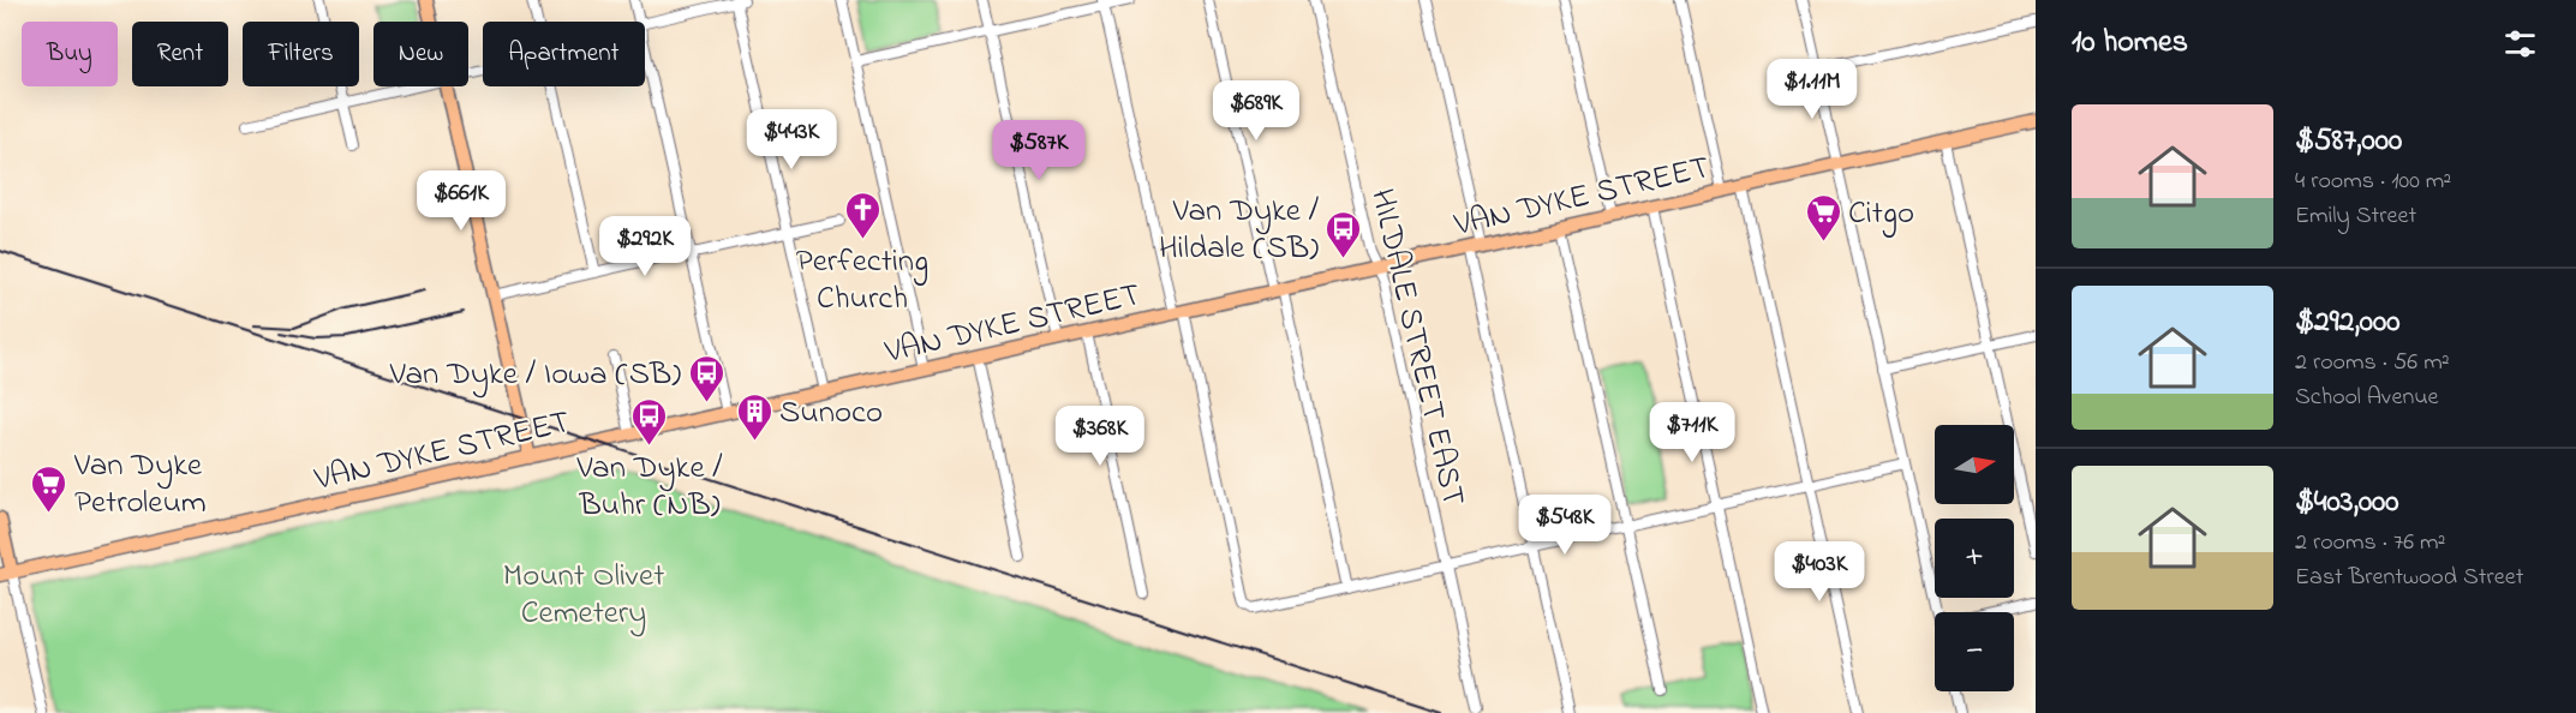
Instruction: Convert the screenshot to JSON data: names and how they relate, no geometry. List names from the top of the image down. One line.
{"streets":{"main road":["VAN DYKE STREET"],"street":["HILDALE STREET EAST"]},"crossings":[["VAN DYKE STREET","HILDALE STREET EAST"]],"parks":["Mount Olivet Cemetery"],"places":{"church":["Perfecting Church"],"supermarket":["Citgo","Van Dyke Petroleum"],"bus stop":["Van Dyke / Hildale (SB)","Van Dyke / Iowa (SB)","Van Dyke / Buhr (NB)"],"building":["Sunoco"]},"north":"right","page":{"heading":"10 homes","chip":["Buy","Rent","Filters","New","Apartment"],"price":["$1.11M","$689K","$443K","$587K","$661K","$292K","$711K","$368K","$548K","$403K"],"list":[{"name":"$587,000","note":"4 rooms · 100 m² · Emily Street"},{"name":"$292,000","note":"2 rooms · 56 m² · School Avenue"},{"name":"$403,000","note":"2 rooms · 76 m² · East Brentwood Street"}],"map_buttons":["+","−"]}}
